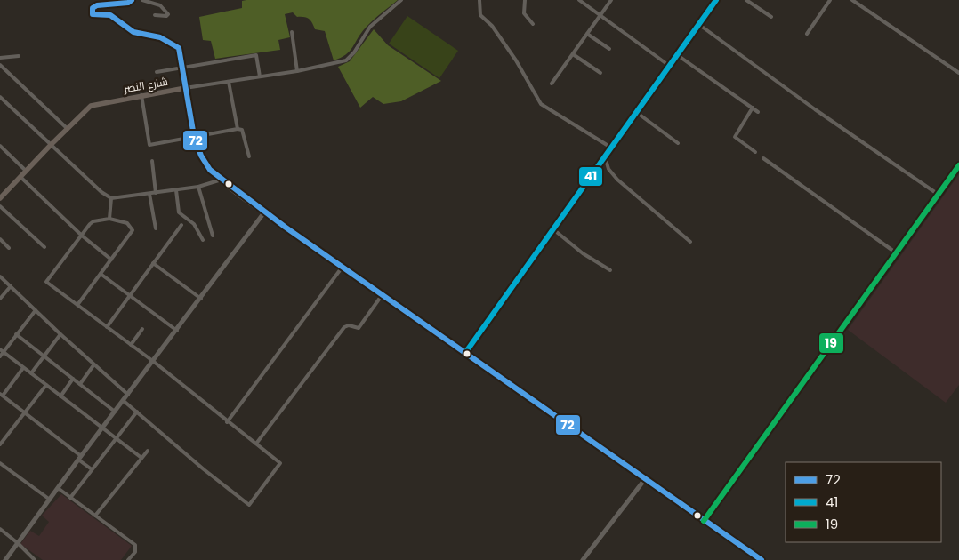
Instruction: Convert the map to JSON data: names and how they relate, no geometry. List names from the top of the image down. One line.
{"streets":{"main road":["شارع النصر"]},"lines":["transit line 72","transit line 41","transit line 19"],"legend":["72","41","19"]}
